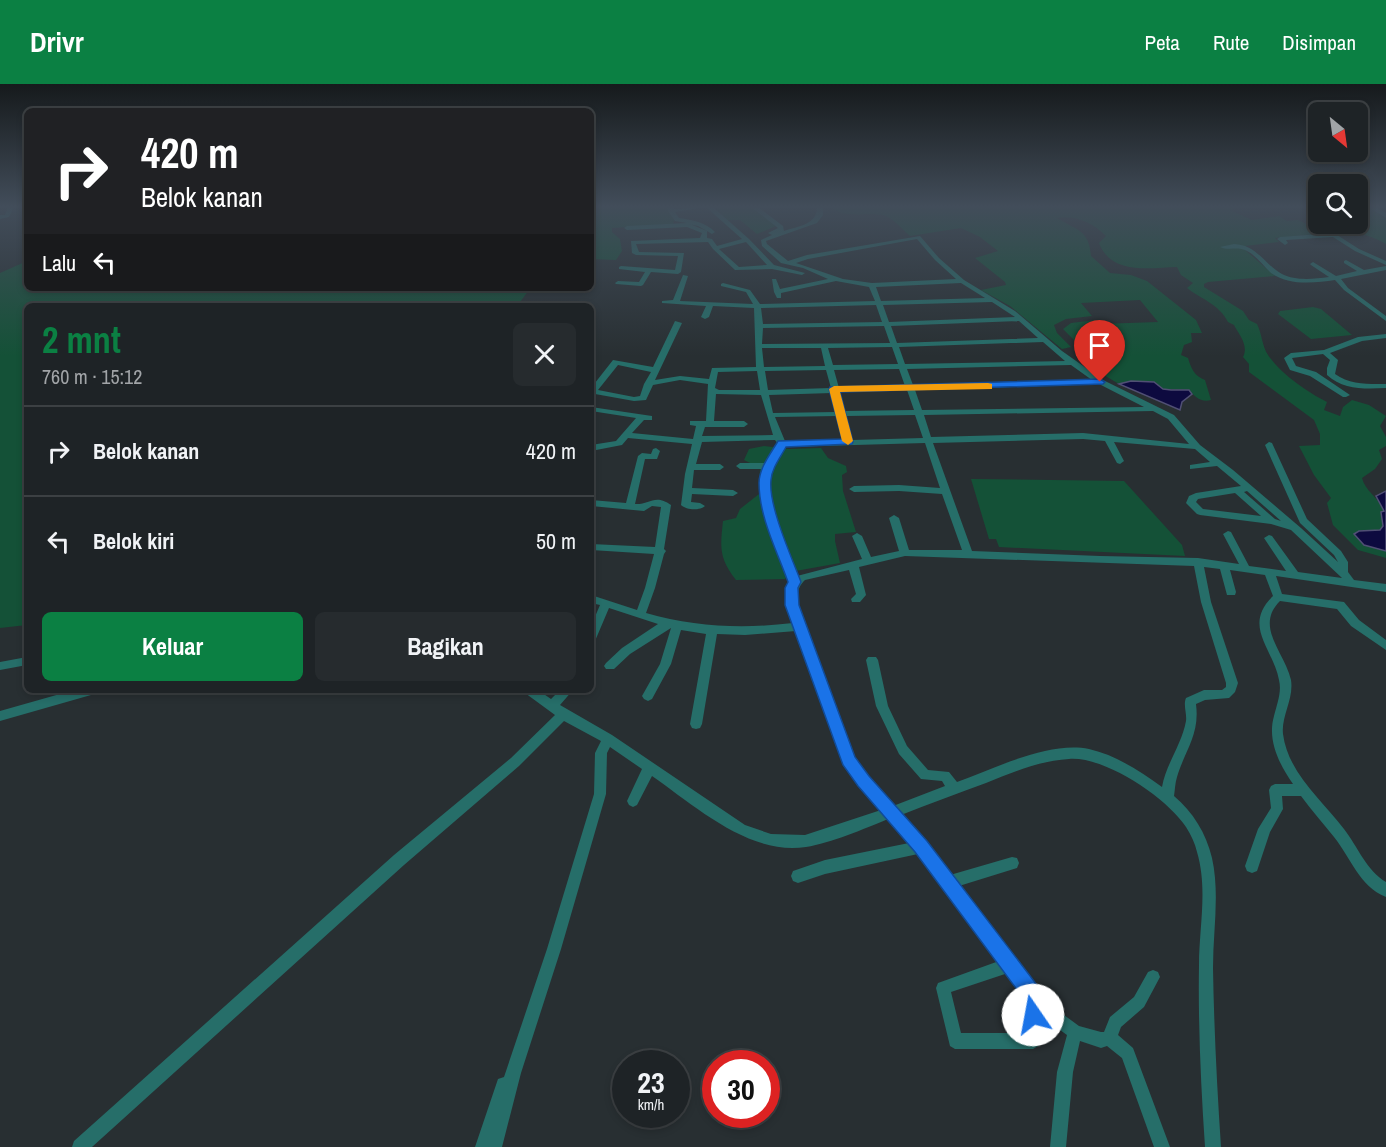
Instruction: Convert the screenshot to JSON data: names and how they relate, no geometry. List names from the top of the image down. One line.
{"north":"bottom right","page":{"header":"Drivr","nav":["Peta","Rute","Disimpan"],"turn":["420 m","Belok kanan"],"then":"Lalu","heading":["2 mnt","760 m · 15:12"],"list":[{"name":"Belok kanan","value":"420 m"},{"name":"Belok kiri","value":"50 m"}],"buttons":["Keluar","Bagikan"],"speed":"23 km/h","limit":"30"}}
